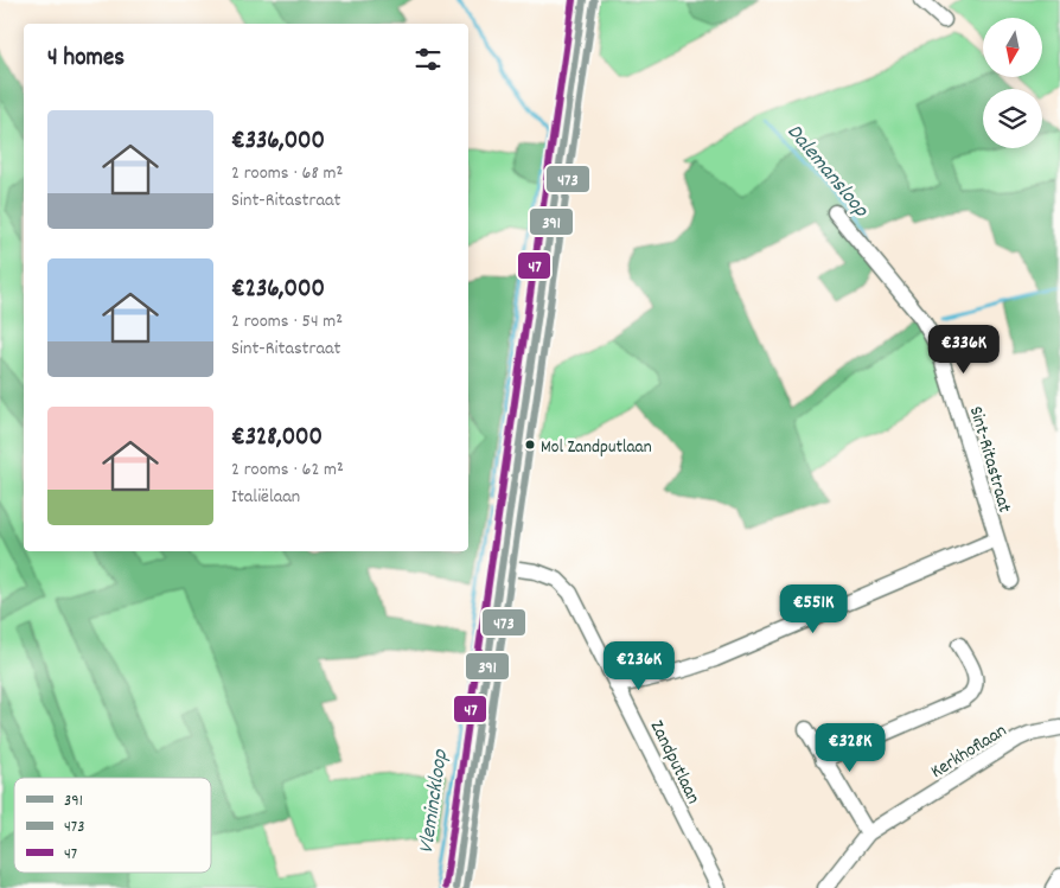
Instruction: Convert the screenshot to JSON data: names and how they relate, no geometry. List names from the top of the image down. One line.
{"streets":{"street":["Sint-Ritastraat","Kerkhoflaan","Zandputlaan"]},"crossings":[["Sint-Ritastraat","Zandputlaan"]],"water":["Dalemansloop","Vleminckloop"],"places":["Mol Zandputlaan"],"lines":["transit line 391","transit line 47","transit line 473"],"legend":["391","473","47"],"north":"bottom","page":{"heading":"4 homes","list":[{"name":"€336,000","note":"2 rooms · 68 m² · Sint-Ritastraat"},{"name":"€236,000","note":"2 rooms · 54 m² · Sint-Ritastraat"},{"name":"€328,000","note":"2 rooms · 62 m² · Italiëlaan"}],"price":["€336K","€551K","€236K","€328K"]}}
